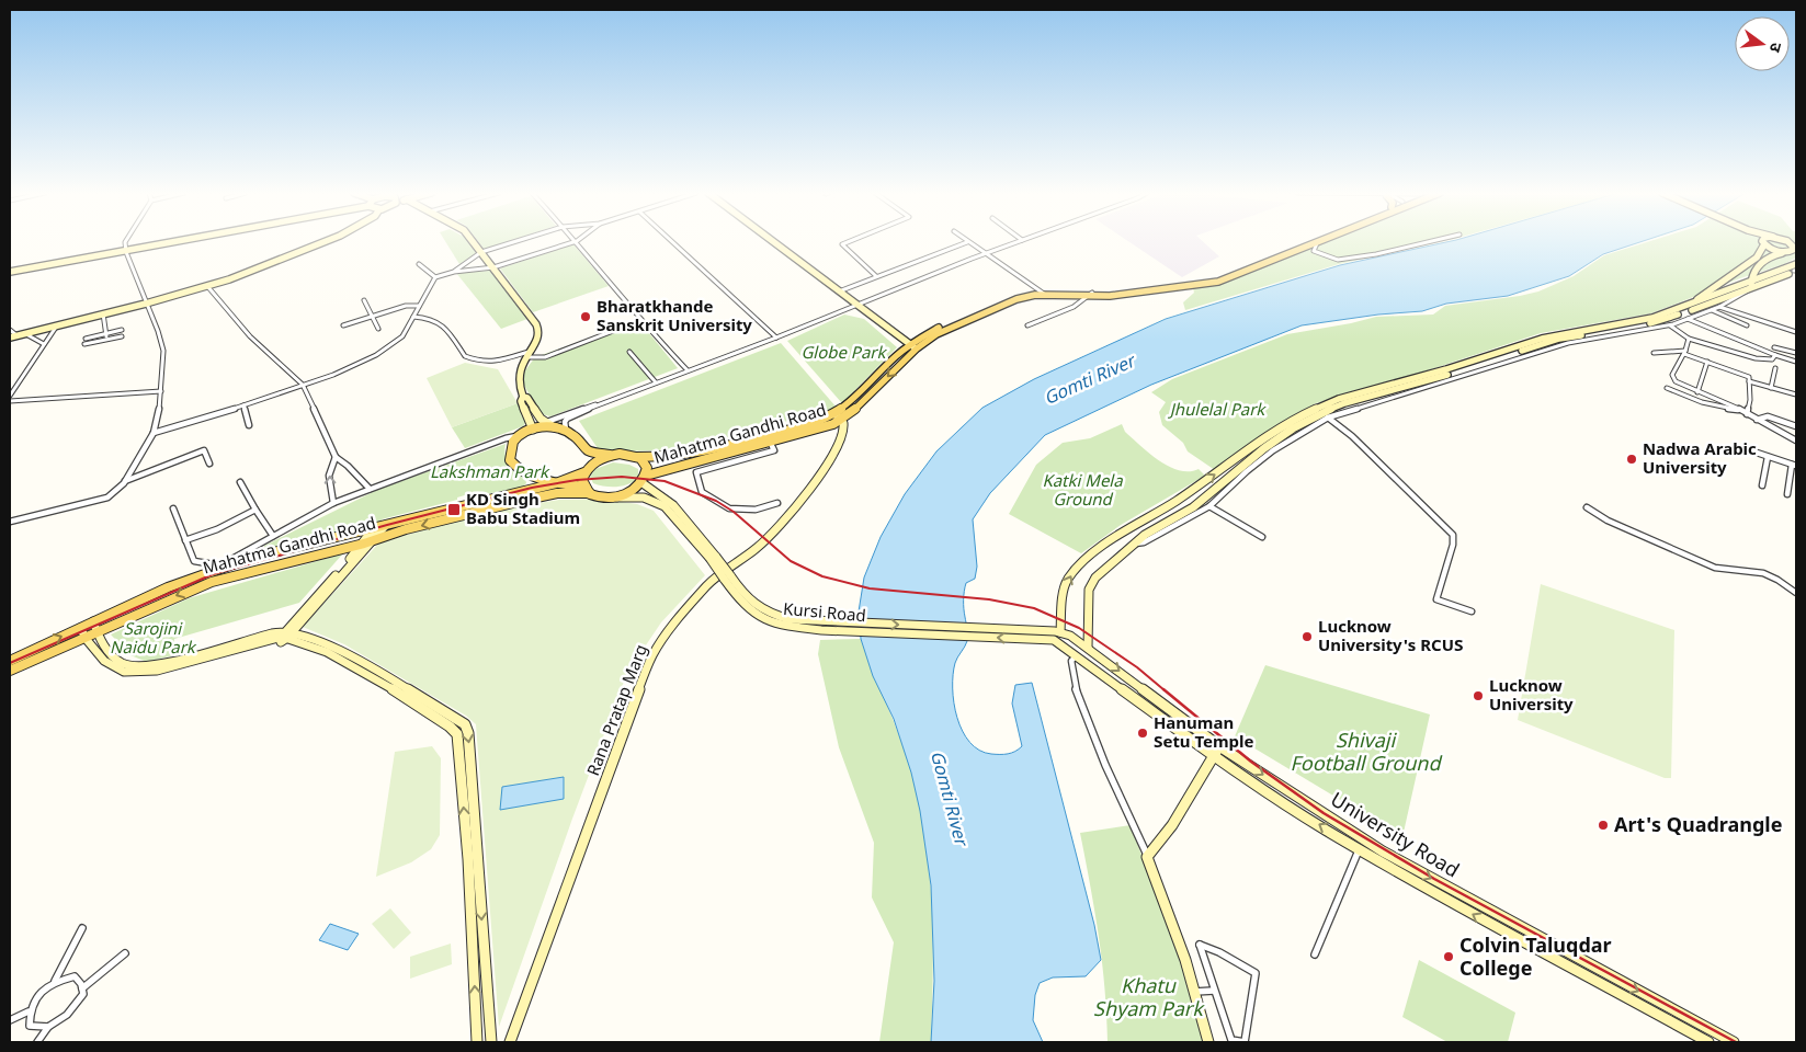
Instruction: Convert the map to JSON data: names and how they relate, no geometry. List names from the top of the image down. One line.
{"streets":{"main road":["Mahatma Gandhi Road"],"street":["Kursi Road","Rana Pratap Marg","University Road"]},"crossings":[["Mahatma Gandhi Road","Kursi Road"],["Mahatma Gandhi Road","Rana Pratap Marg"],["Kursi Road","University Road"]],"water":["Gomti River"],"parks":["Globe Park","Jhulelal Park","Lakshman Park","Katki Mela Ground","Sarojini Naidu Park","Shivaji Football Ground","Khatu Shyam Park"],"places":{"other":["Bharatkhande Sanskrit University","Nadwa Arabic University","Lucknow University's RCUS","Lucknow University","Hanuman Setu Temple","Art's Quadrangle","Colvin Taluqdar College"],"transit":["KD Singh Babu Stadium"]},"north":"right"}
